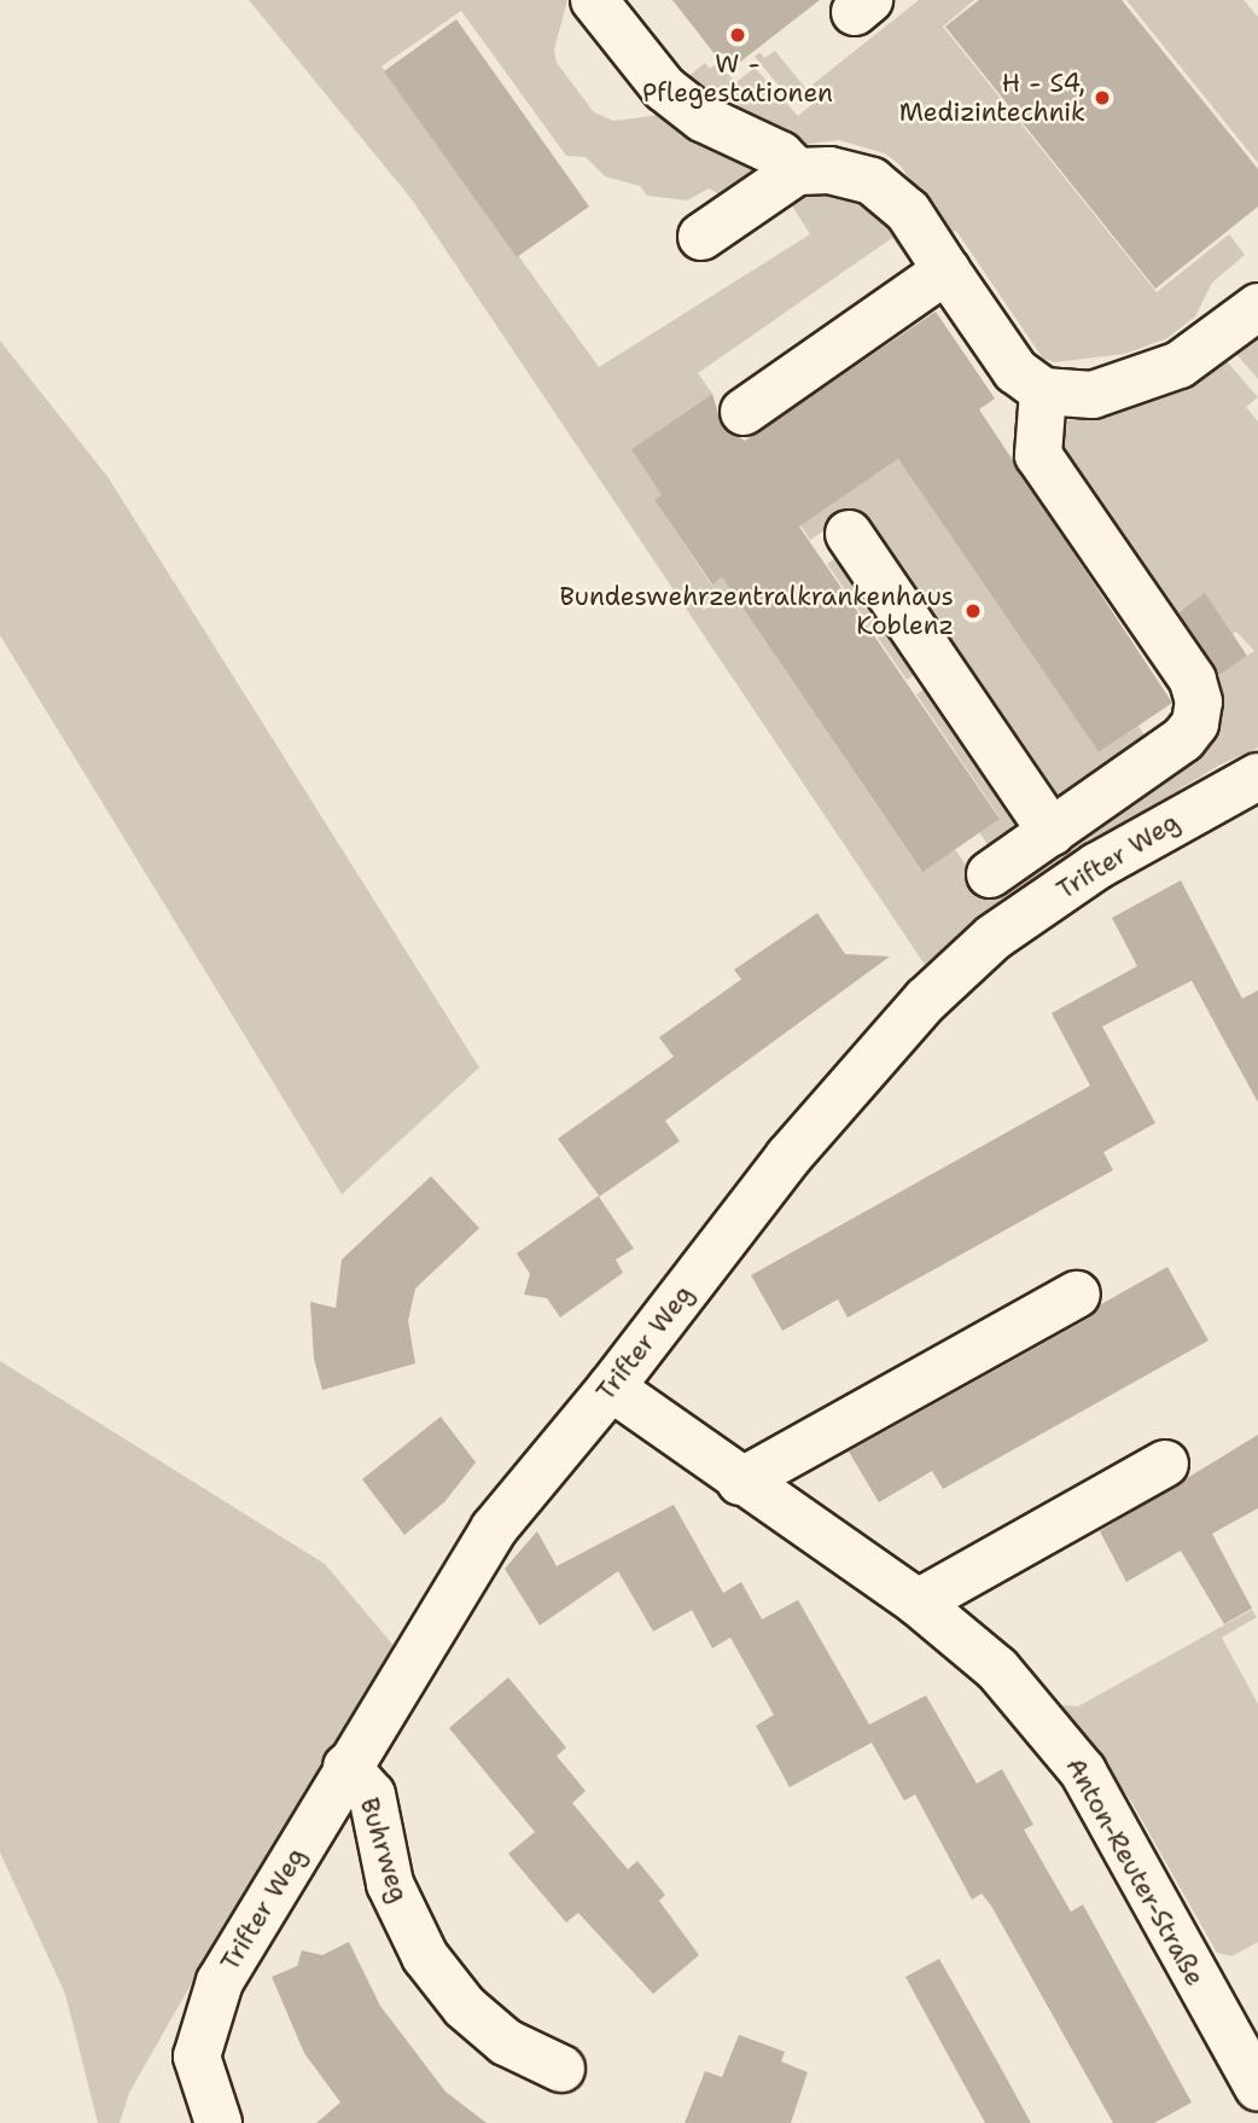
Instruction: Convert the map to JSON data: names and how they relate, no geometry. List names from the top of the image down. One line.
{"streets":{"street":["Trifter Weg","Buhrweg","Anton-Reuter-Straße"]},"crossings":[["Trifter Weg","Buhrweg"],["Trifter Weg","Anton-Reuter-Straße"]],"places":["W - Pflegestationen","H - S4, Medizintechnik","Bundeswehrzentralkrankenhaus Koblenz"]}
